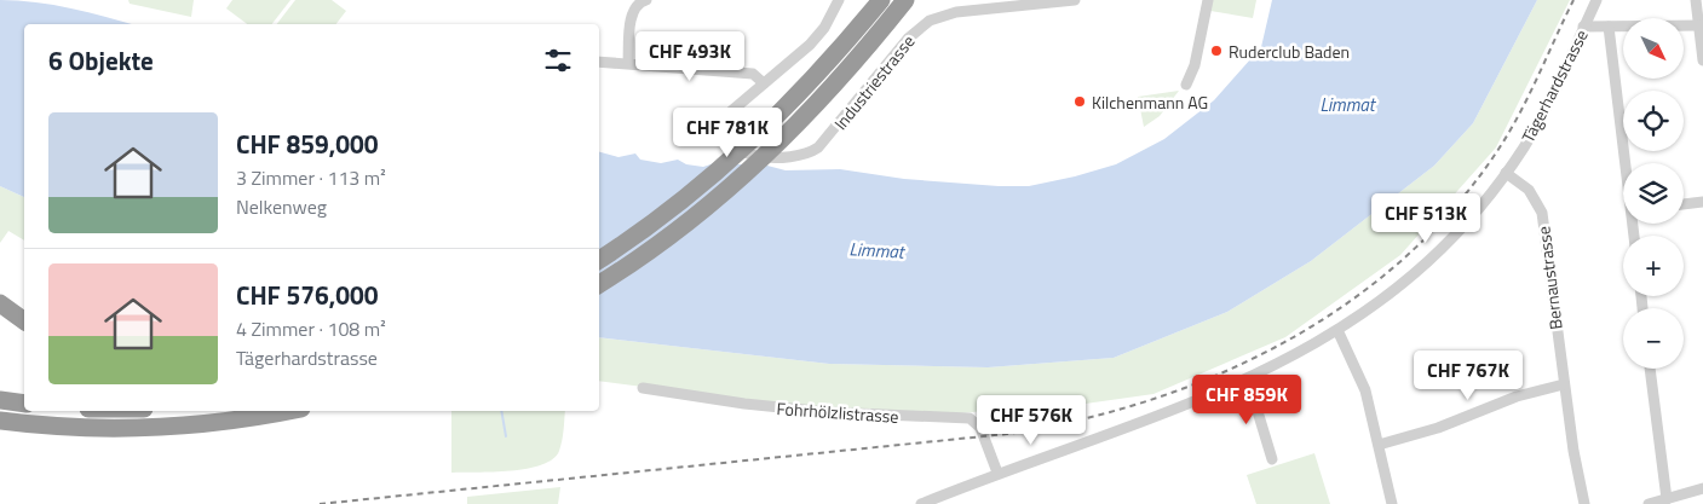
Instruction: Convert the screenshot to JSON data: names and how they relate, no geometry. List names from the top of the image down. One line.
{"streets":{"street":["Industriestrasse","Tägerhardstrasse","Bernaustrasse","Fohrhölzlistrasse"]},"crossings":[["Tägerhardstrasse","Bernaustrasse"],["Tägerhardstrasse","Fohrhölzlistrasse"]],"water":["Limmat"],"places":["Ruderclub Baden","Kilchenmann AG"],"north":"bottom right","page":{"map_buttons":["+","−"],"heading":"6 Objekte","price":["CHF 493K","CHF 781K","CHF 513K","CHF 767K","CHF 859K","CHF 576K"],"list":[{"name":"CHF 859,000","note":"3 Zimmer · 113 m² · Nelkenweg"},{"name":"CHF 576,000","note":"4 Zimmer · 108 m² · Tägerhardstrasse"}]}}
